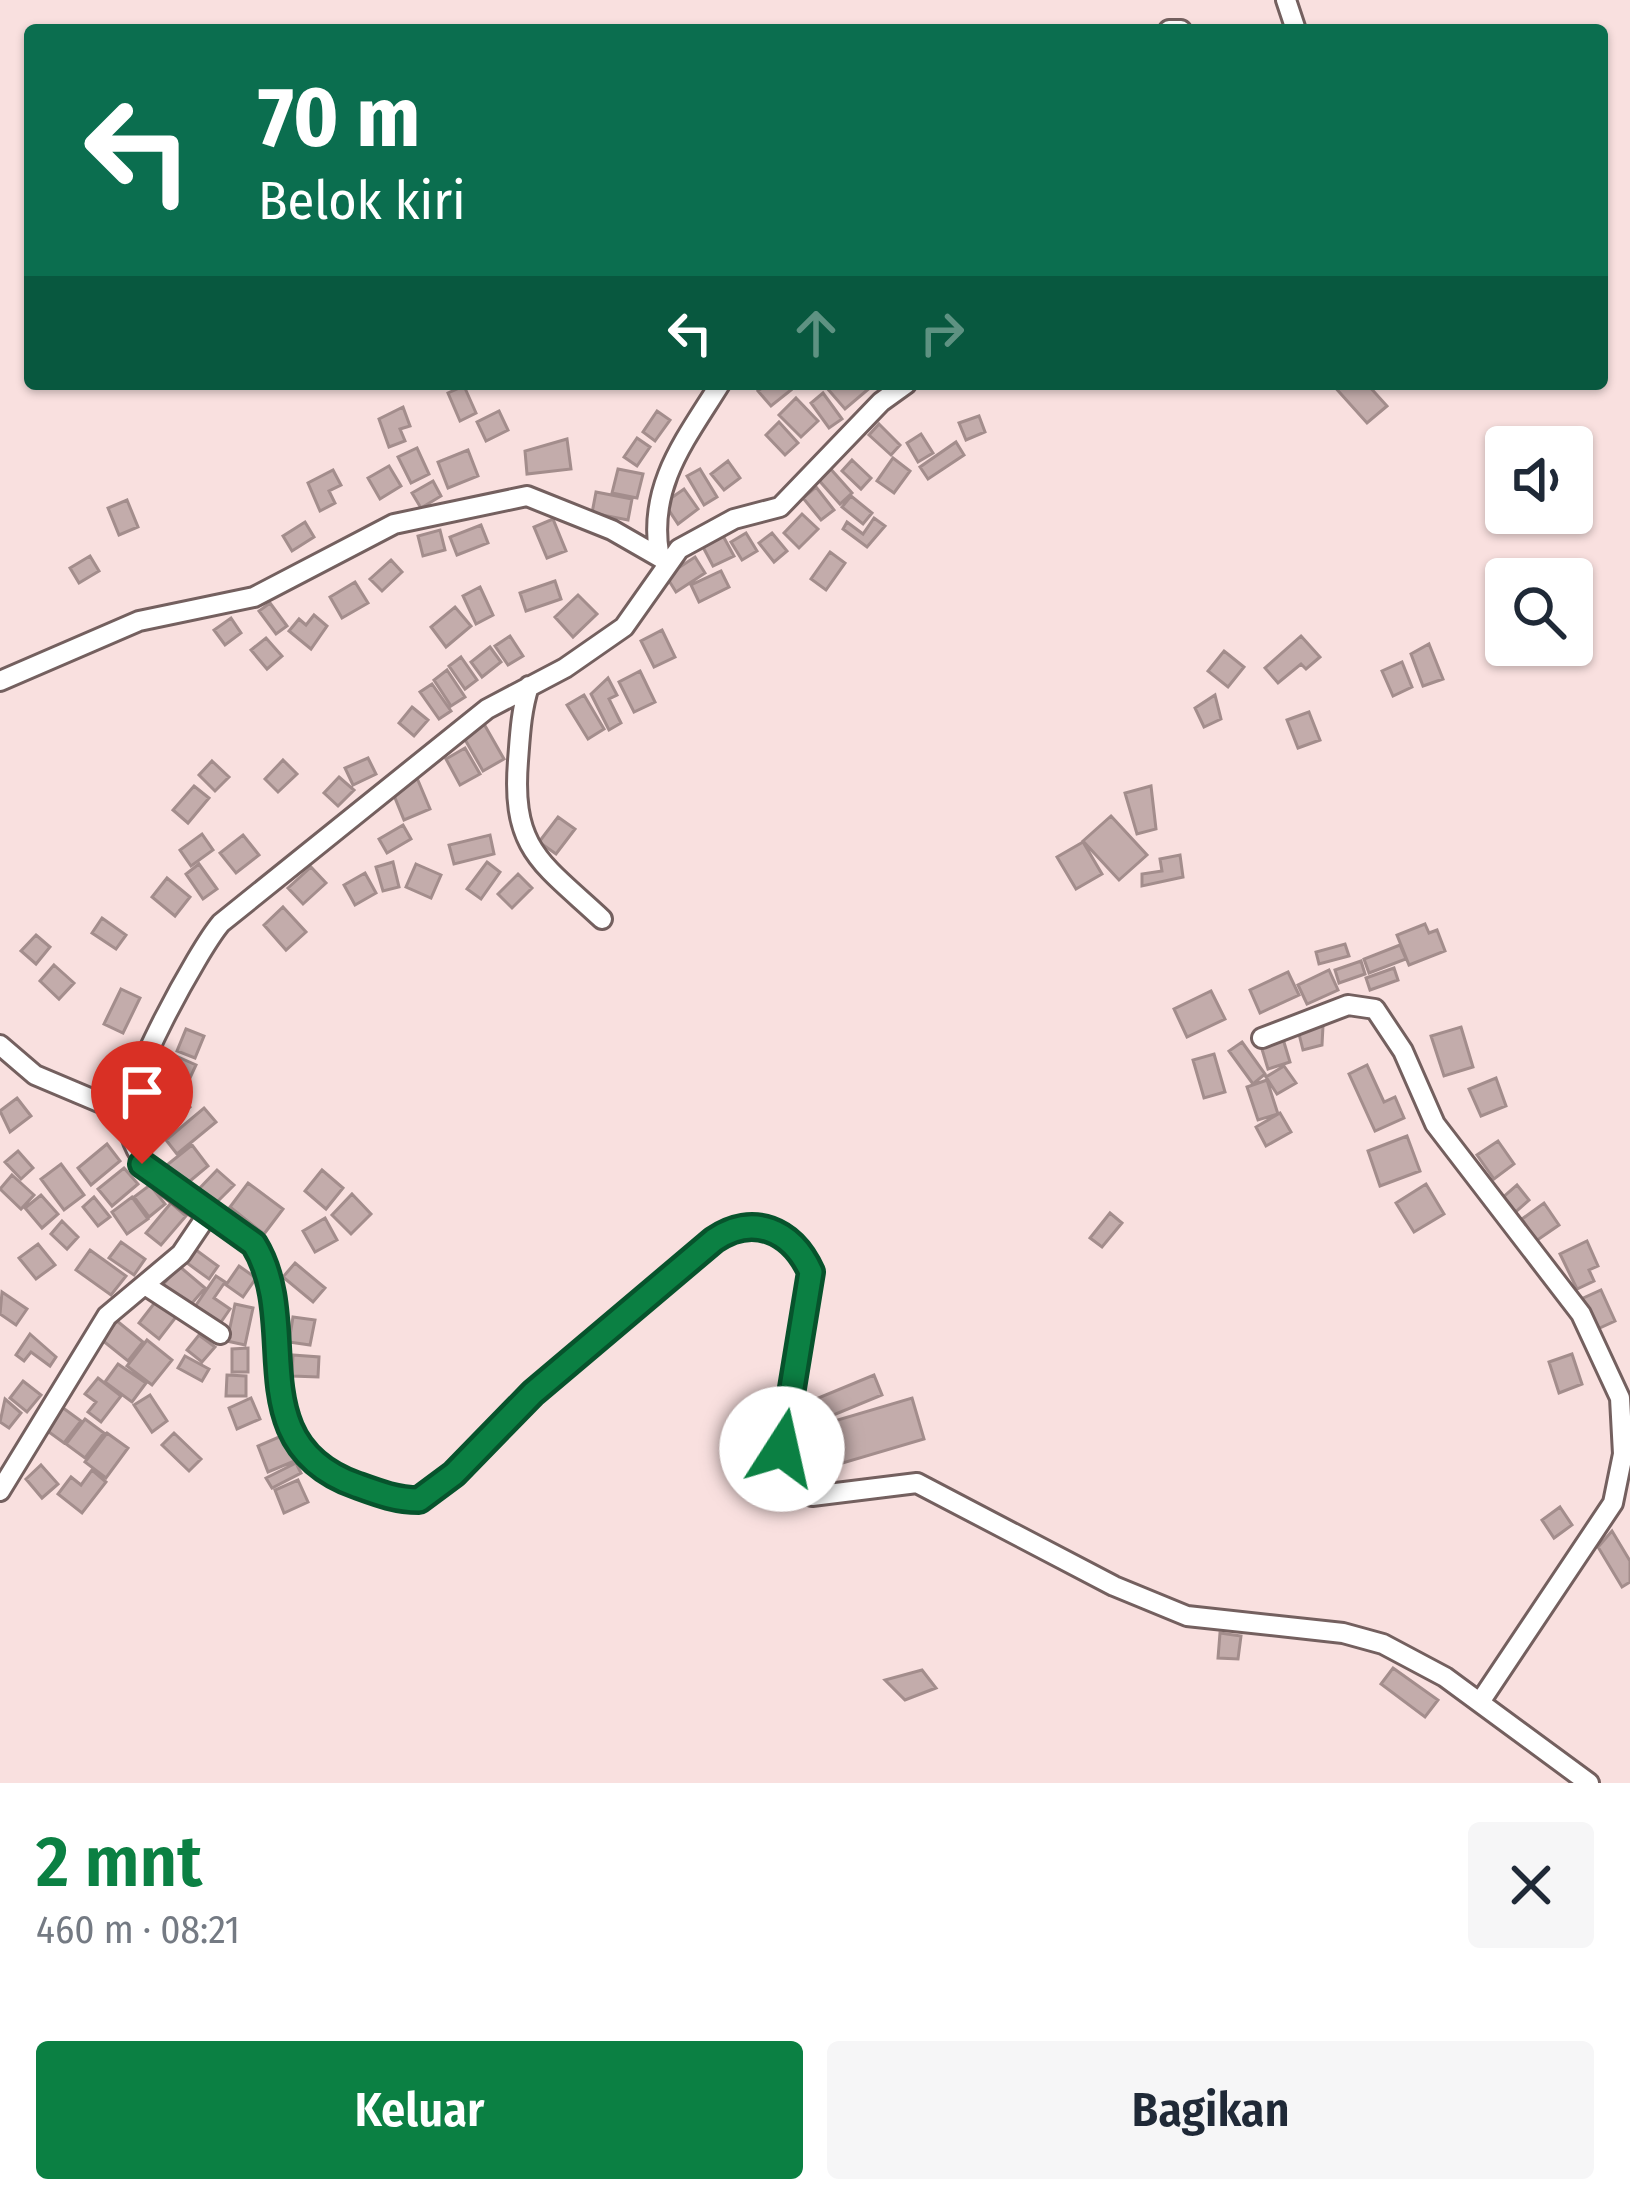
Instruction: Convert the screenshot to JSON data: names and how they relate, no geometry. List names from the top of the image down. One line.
{"page":{"turn":["70 m","Belok kiri"],"heading":["2 mnt","460 m · 08:21"],"buttons":["Keluar","Bagikan"]}}
